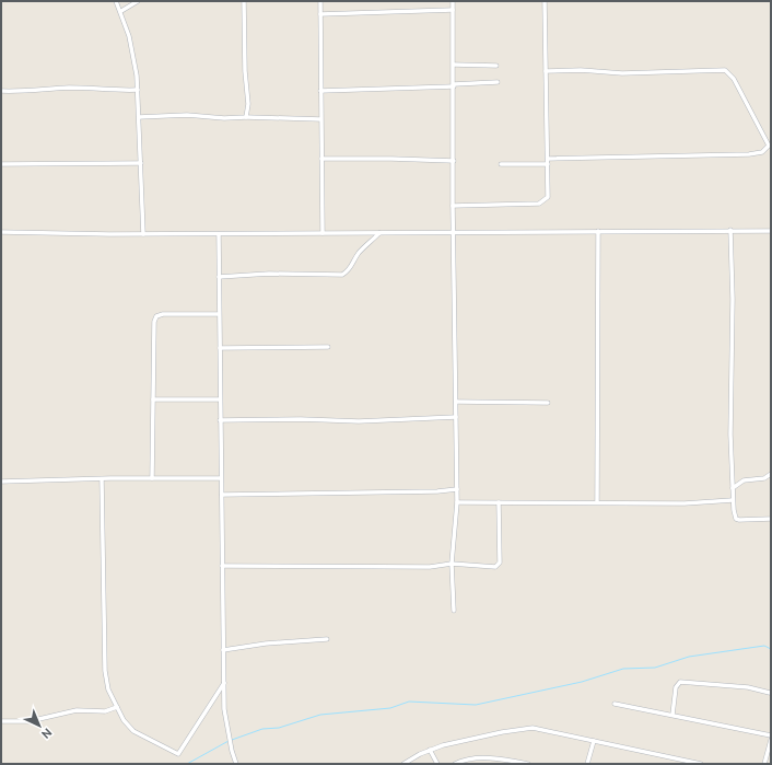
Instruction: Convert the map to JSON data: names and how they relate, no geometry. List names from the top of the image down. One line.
{"north":"bottom right"}
